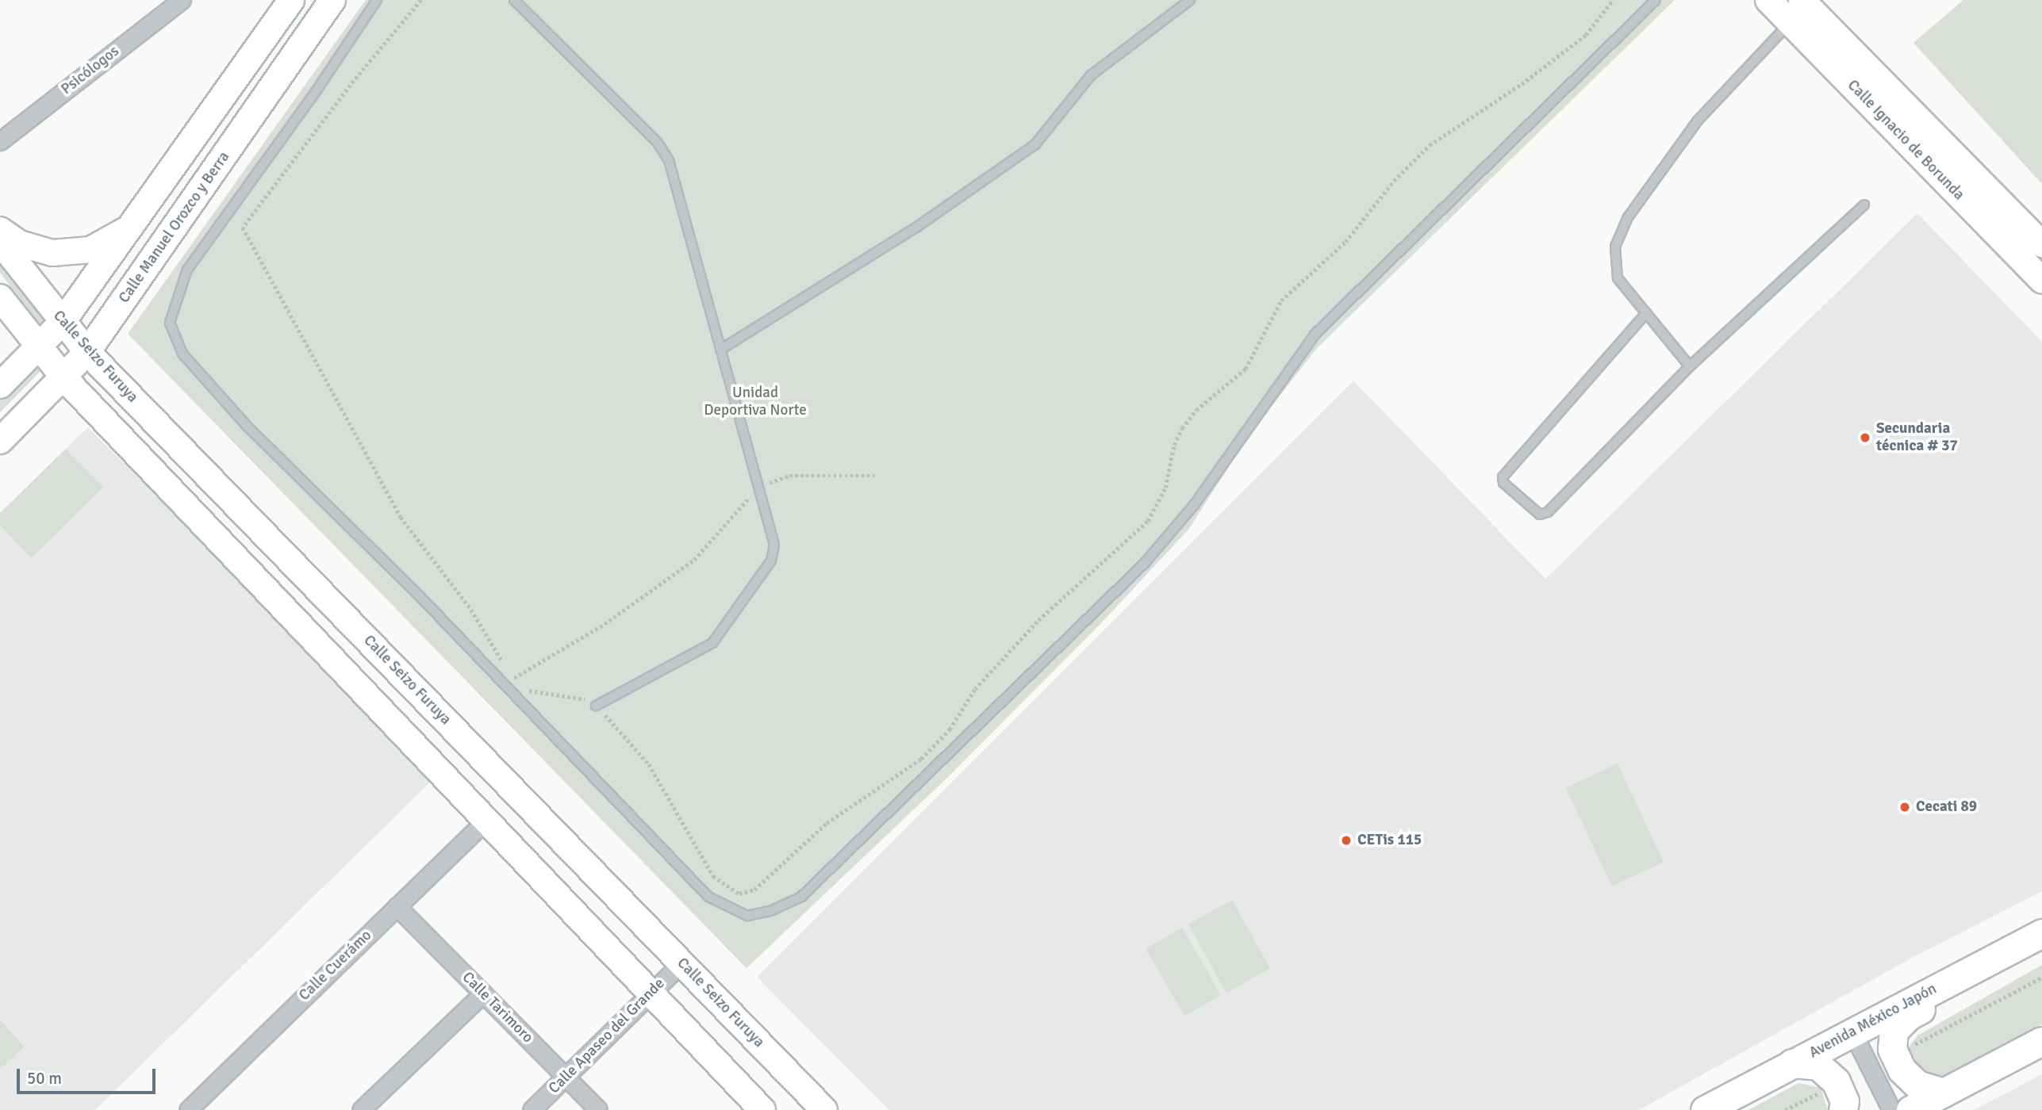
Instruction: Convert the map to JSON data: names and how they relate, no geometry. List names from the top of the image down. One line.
{"streets":{"main road":["Avenida México Japón"],"street":["Psicólogos","Calle Ignacio de Borunda","Calle Manuel Orozco y Berra","Calle Seizo Furuya","Calle Cuerámo","Calle Tarimoro","Calle Apaseo del Grande"]},"crossings":[["Calle Manuel Orozco y Berra","Calle Seizo Furuya"],["Calle Seizo Furuya","Calle Apaseo del Grande"],["Calle Cuerámo","Calle Tarimoro"],["Calle Tarimoro","Calle Apaseo del Grande"]],"parks":["Unidad Deportiva Norte"],"places":["Secundaria técnica # 37","Cecati 89","CETis 115"],"scale_bar":"50 m"}
